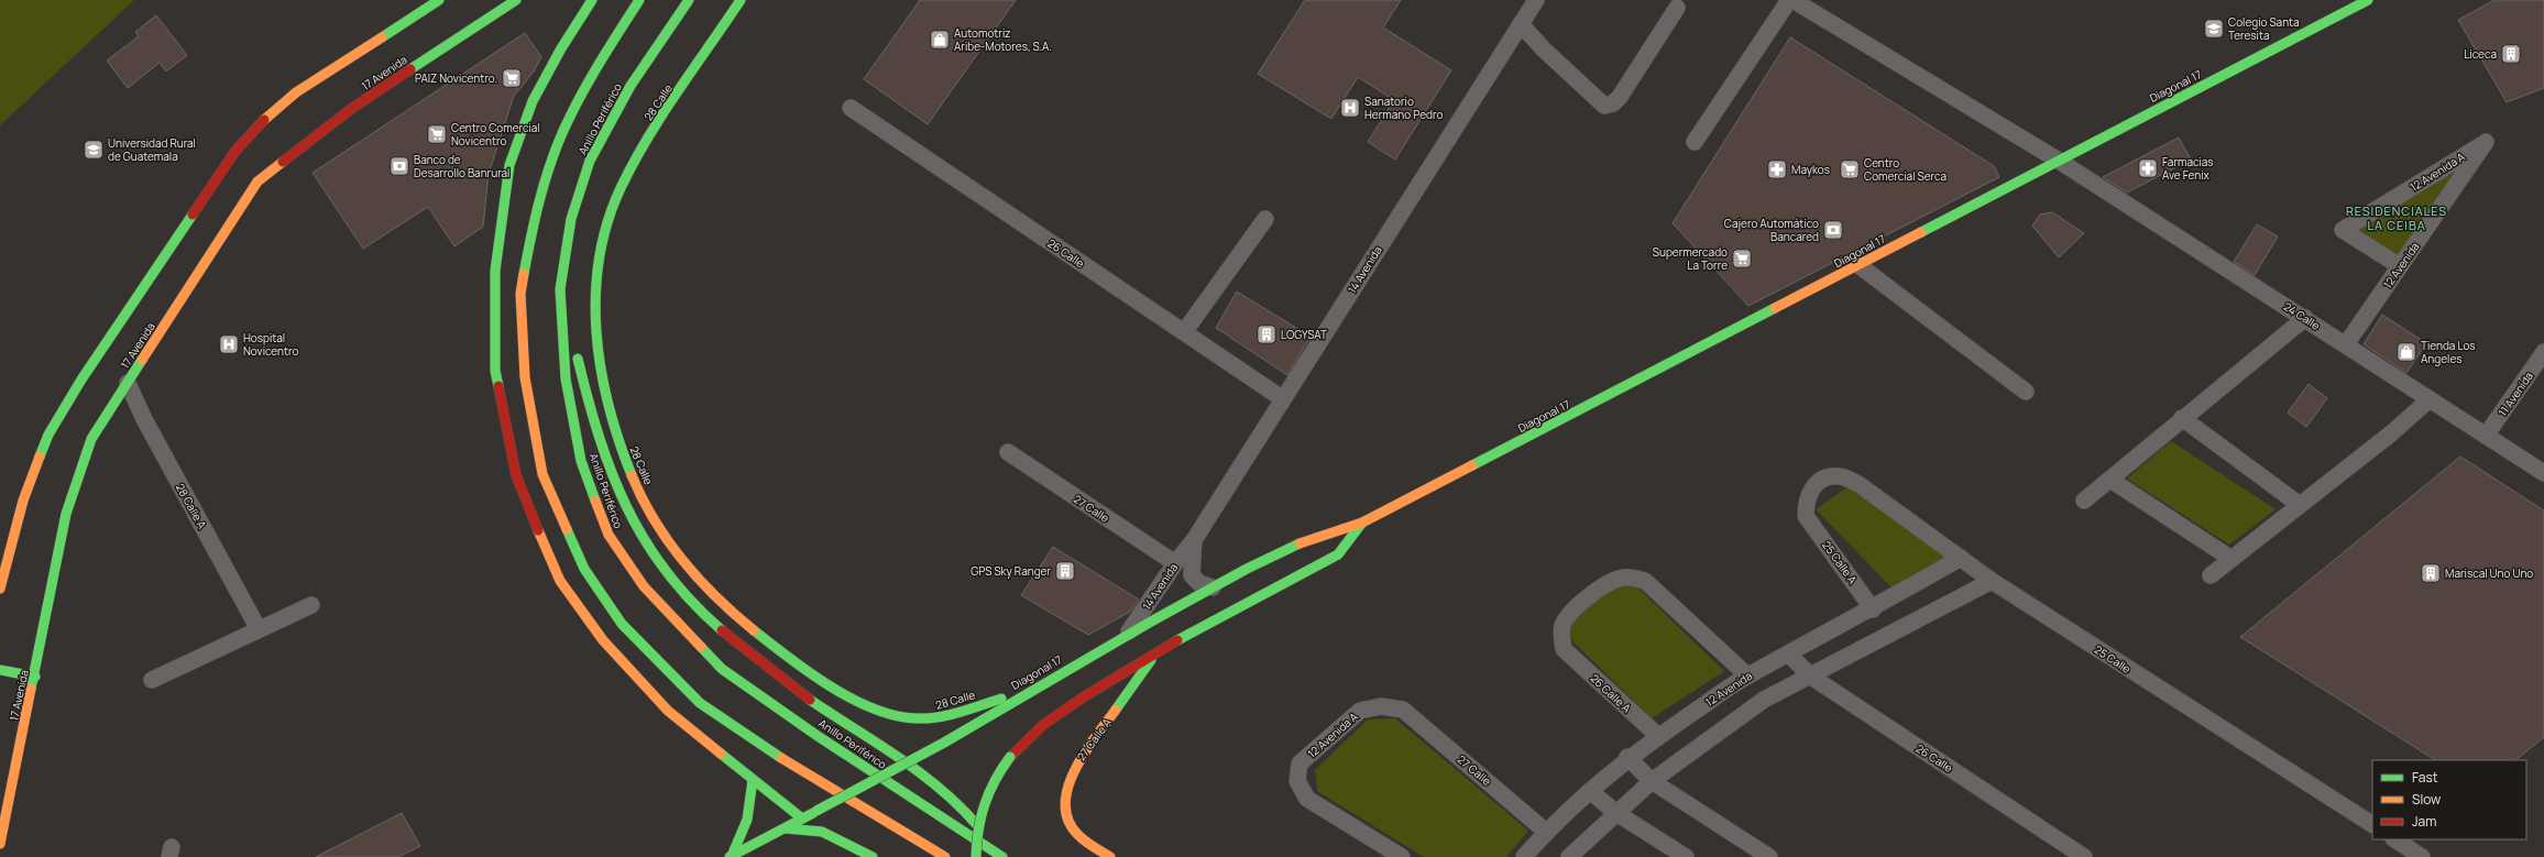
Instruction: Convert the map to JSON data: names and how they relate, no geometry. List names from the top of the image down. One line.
{"streets":{"main road":["17 Avenida","Diagonal 17","28 Calle","Anillo Periférico","27 Calle A"],"street":["12 Avenida A","26 Calle","12 Avenida","14 Avenida","24 Calle","11 Avenida","28 Calle A","27 Calle","25 Calle A","25 Calle","26 Calle A"]},"crossings":[["17 Avenida","28 Calle A"],["Diagonal 17","28 Calle"],["Diagonal 17","14 Avenida"],["Diagonal 17","24 Calle"],["Diagonal 17","27 Calle A"],["12 Avenida A","12 Avenida"],["12 Avenida A","27 Calle"],["26 Calle","12 Avenida"],["26 Calle","14 Avenida"],["12 Avenida","24 Calle"],["12 Avenida","27 Calle"],["12 Avenida","25 Calle A"],["12 Avenida","25 Calle"],["12 Avenida","26 Calle A"],["14 Avenida","27 Calle"],["24 Calle","11 Avenida"],["25 Calle A","25 Calle"]],"districts":["RESIDENCIALES LA CEIBA"],"places":{"school or university":["Colegio Santa Teresita","Universidad Rural de Guatemala"],"shop":["Automotriz Aribe-Motores, S.A.","Tienda Los Angeles"],"building":["Liceca","LOGYSAT","GPS Sky Ranger","Mariscal Uno Uno"],"supermarket":["PAIZ Novicentro.","Centro Comercial Novicentro","Centro Comercial Serca","Supermercado La Torre"],"hospital":["Sanatorio Hermano Pedro","Hospital Novicentro"],"bank":["Banco de Desarrollo Banrural","Cajero Automático Bancared"],"pharmacy":["Farmacias Ave Fenix","Maykos"]},"legend":["Fast","Slow","Jam"]}
